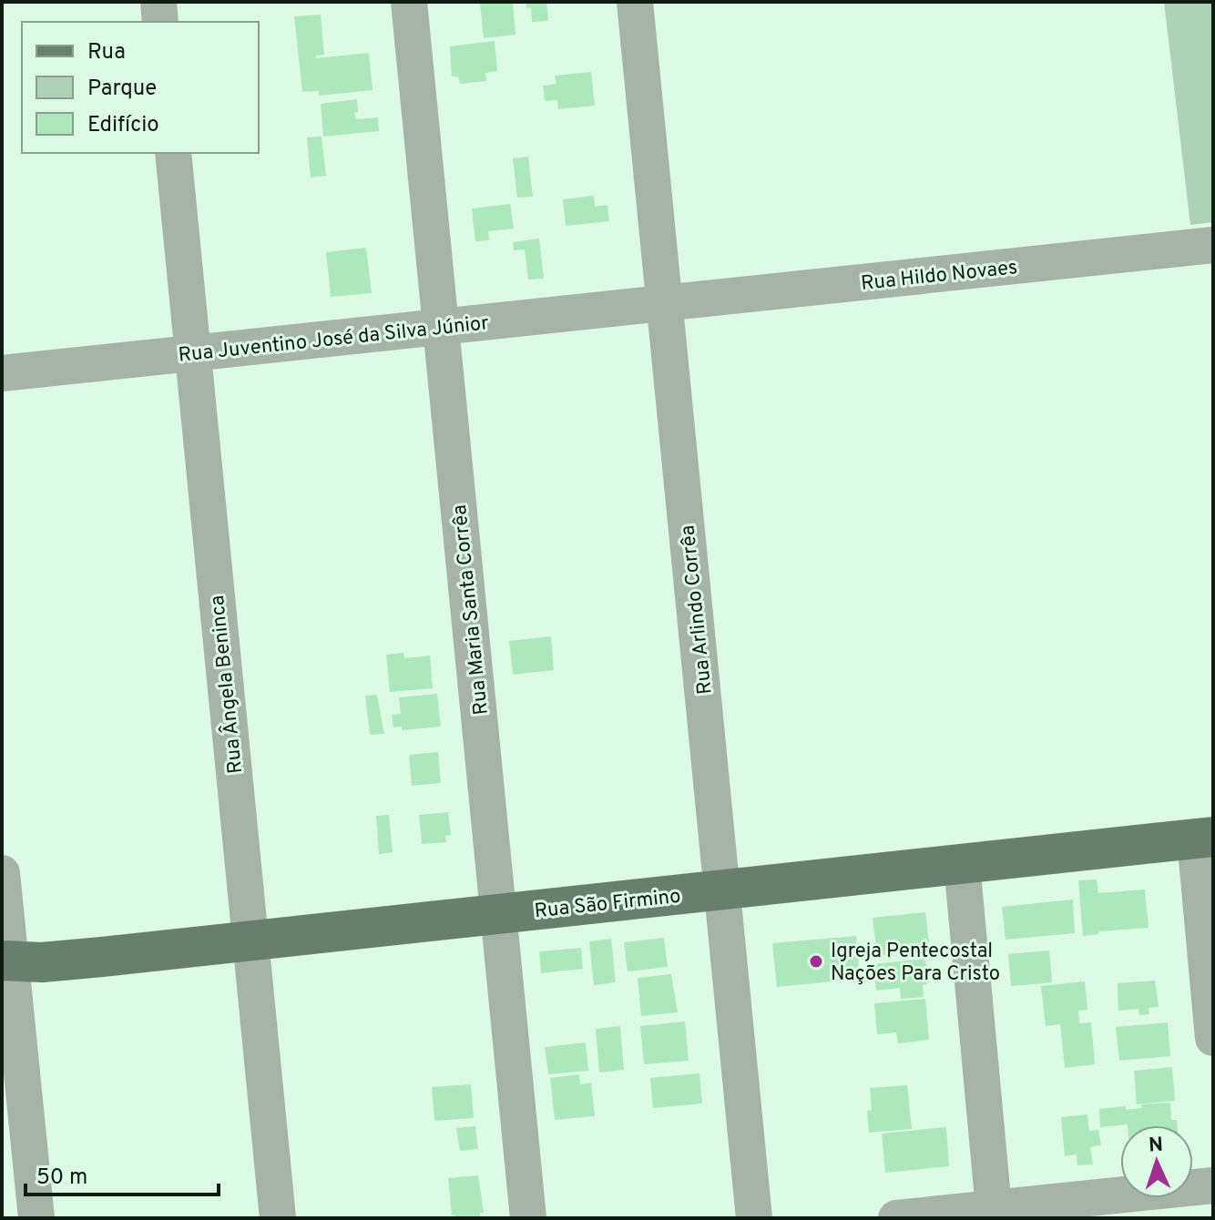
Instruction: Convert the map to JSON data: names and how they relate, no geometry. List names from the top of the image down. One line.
{"streets":{"main road":["Rua São Firmino"],"street":["Rua Hildo Novaes","Rua Juventino José da Silva Júnior","Rua Maria Santa Corrêa","Rua Arlindo Corrêa","Rua Ângela Beninca"]},"crossings":[["Rua Hildo Novaes","Rua Juventino José da Silva Júnior"],["Rua Hildo Novaes","Rua Arlindo Corrêa"],["Rua Juventino José da Silva Júnior","Rua Maria Santa Corrêa"],["Rua Juventino José da Silva Júnior","Rua Arlindo Corrêa"],["Rua Juventino José da Silva Júnior","Rua Ângela Beninca"],["Rua Maria Santa Corrêa","Rua São Firmino"],["Rua Arlindo Corrêa","Rua São Firmino"],["Rua Ângela Beninca","Rua São Firmino"]],"places":["Igreja Pentecostal Nações Para Cristo"],"legend":["Rua","Parque","Edifício"],"scale_bar":"50 m","north":"top"}
